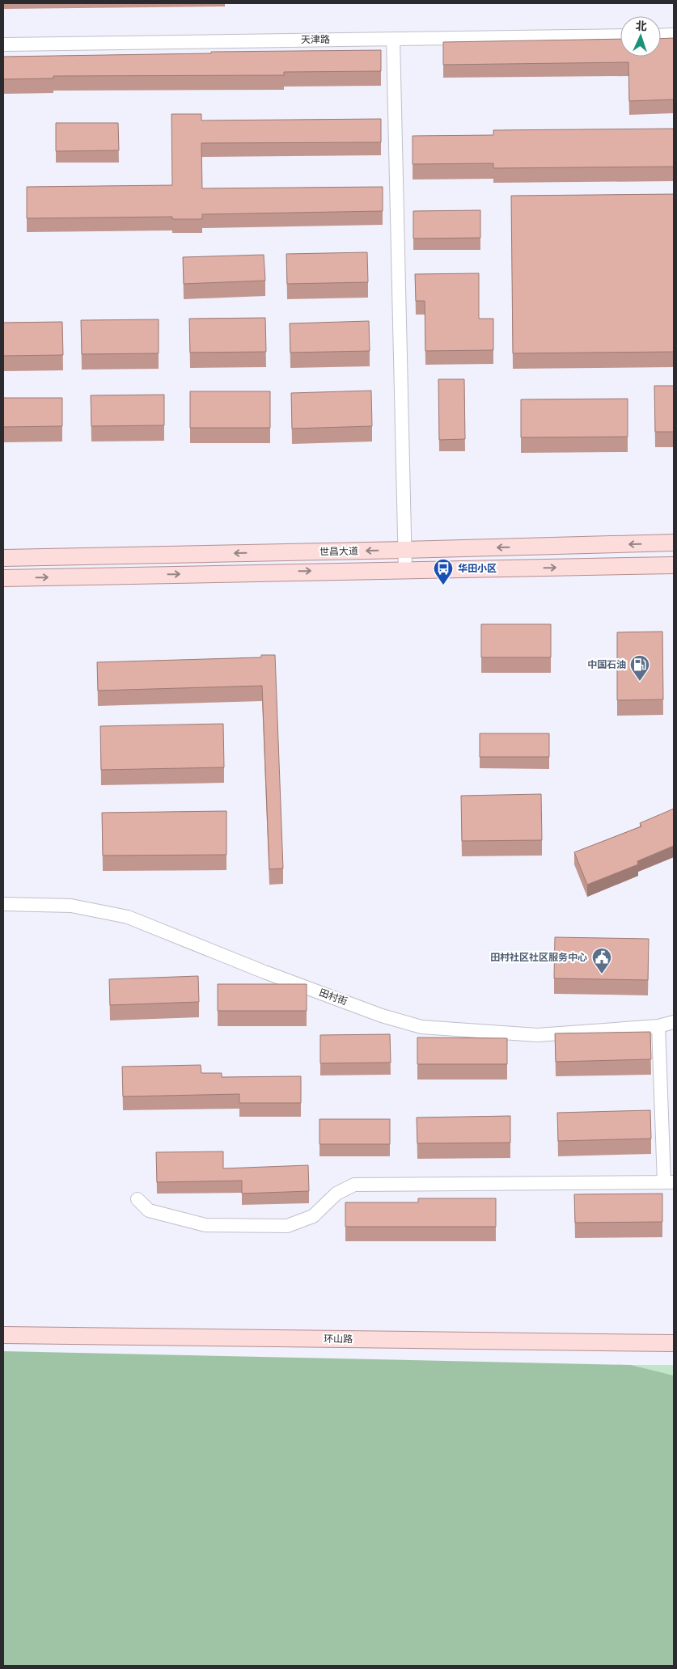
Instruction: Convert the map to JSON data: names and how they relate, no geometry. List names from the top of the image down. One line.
{"streets":{"main road":["世昌大道","环山路"],"street":["天津路","田村街"]},"places":{"bus stop":["华田小区"],"fuel station":["中国石油"],"public building":["田村社区社区服务中心"]},"north":"top"}
